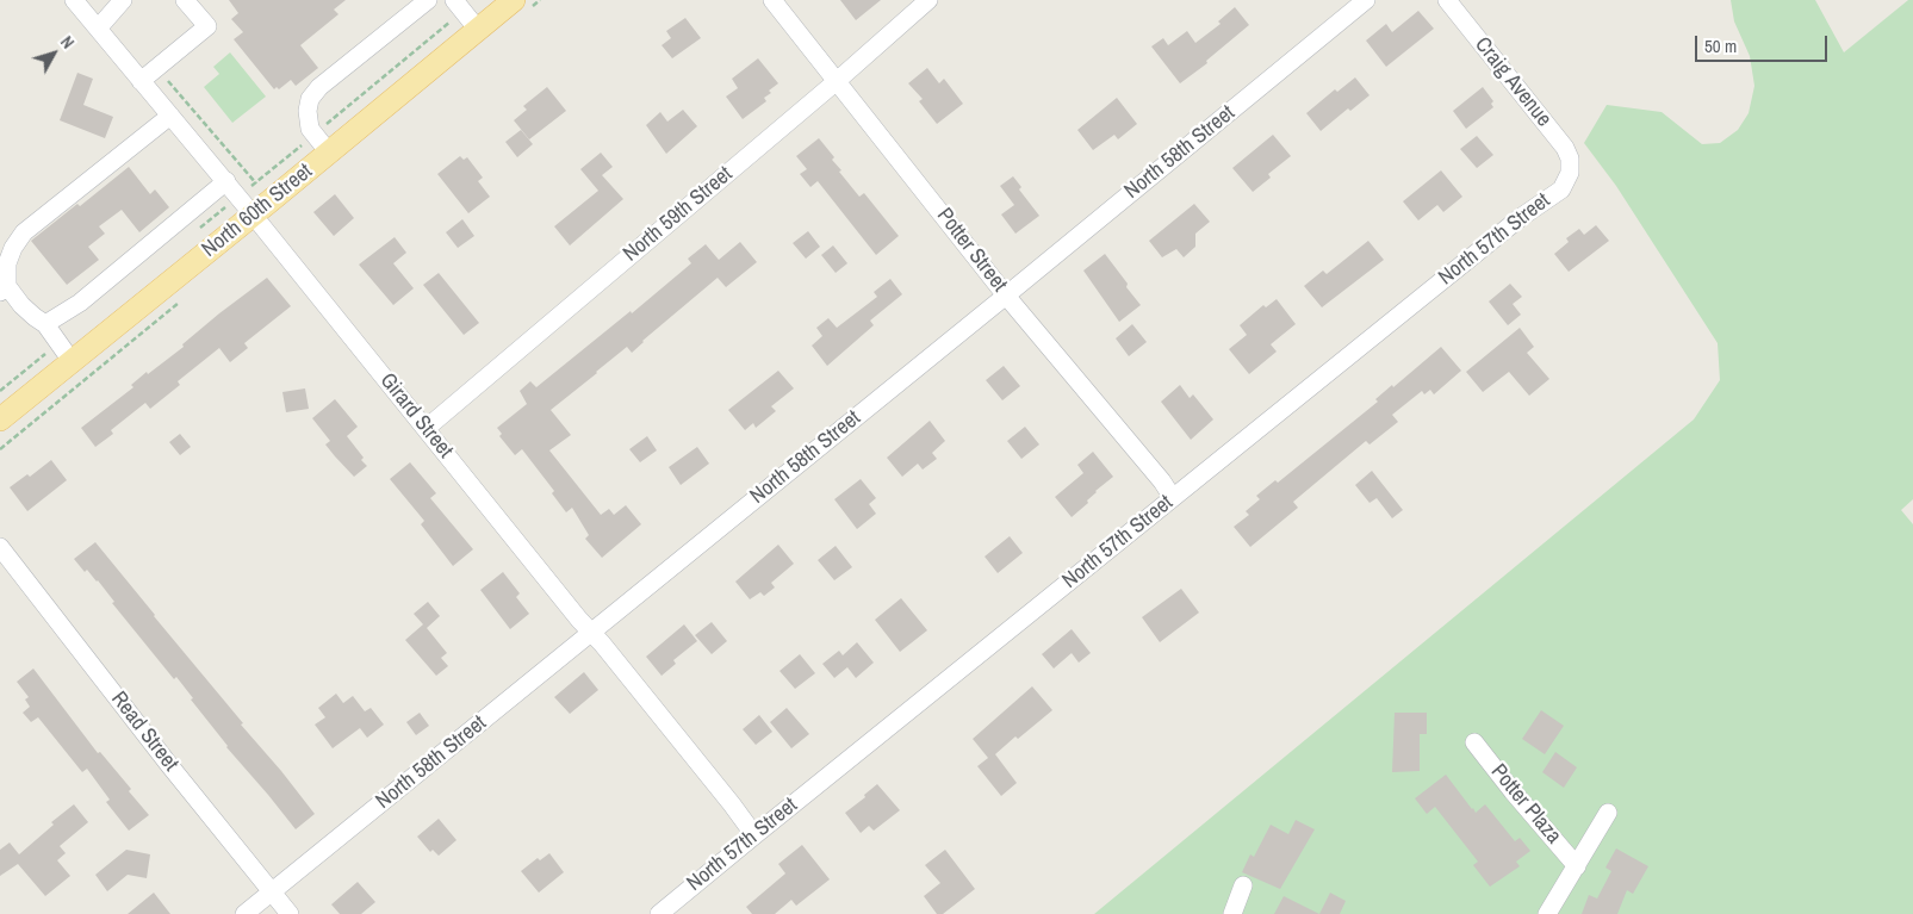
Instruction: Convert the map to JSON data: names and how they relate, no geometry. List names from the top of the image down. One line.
{"streets":{"main road":["North 60th Street"],"street":["Craig Avenue","North 58th Street","North 59th Street","North 57th Street","Potter Street","Girard Street","Read Street","Potter Plaza"]},"crossings":[["Craig Avenue","North 57th Street"],["North 58th Street","Potter Street"],["North 58th Street","Girard Street"],["North 58th Street","Read Street"],["North 60th Street","Girard Street"],["North 59th Street","Potter Street"],["North 59th Street","Girard Street"],["North 57th Street","Potter Street"],["North 57th Street","Girard Street"]],"scale_bar":"50 m","north":"top right"}
